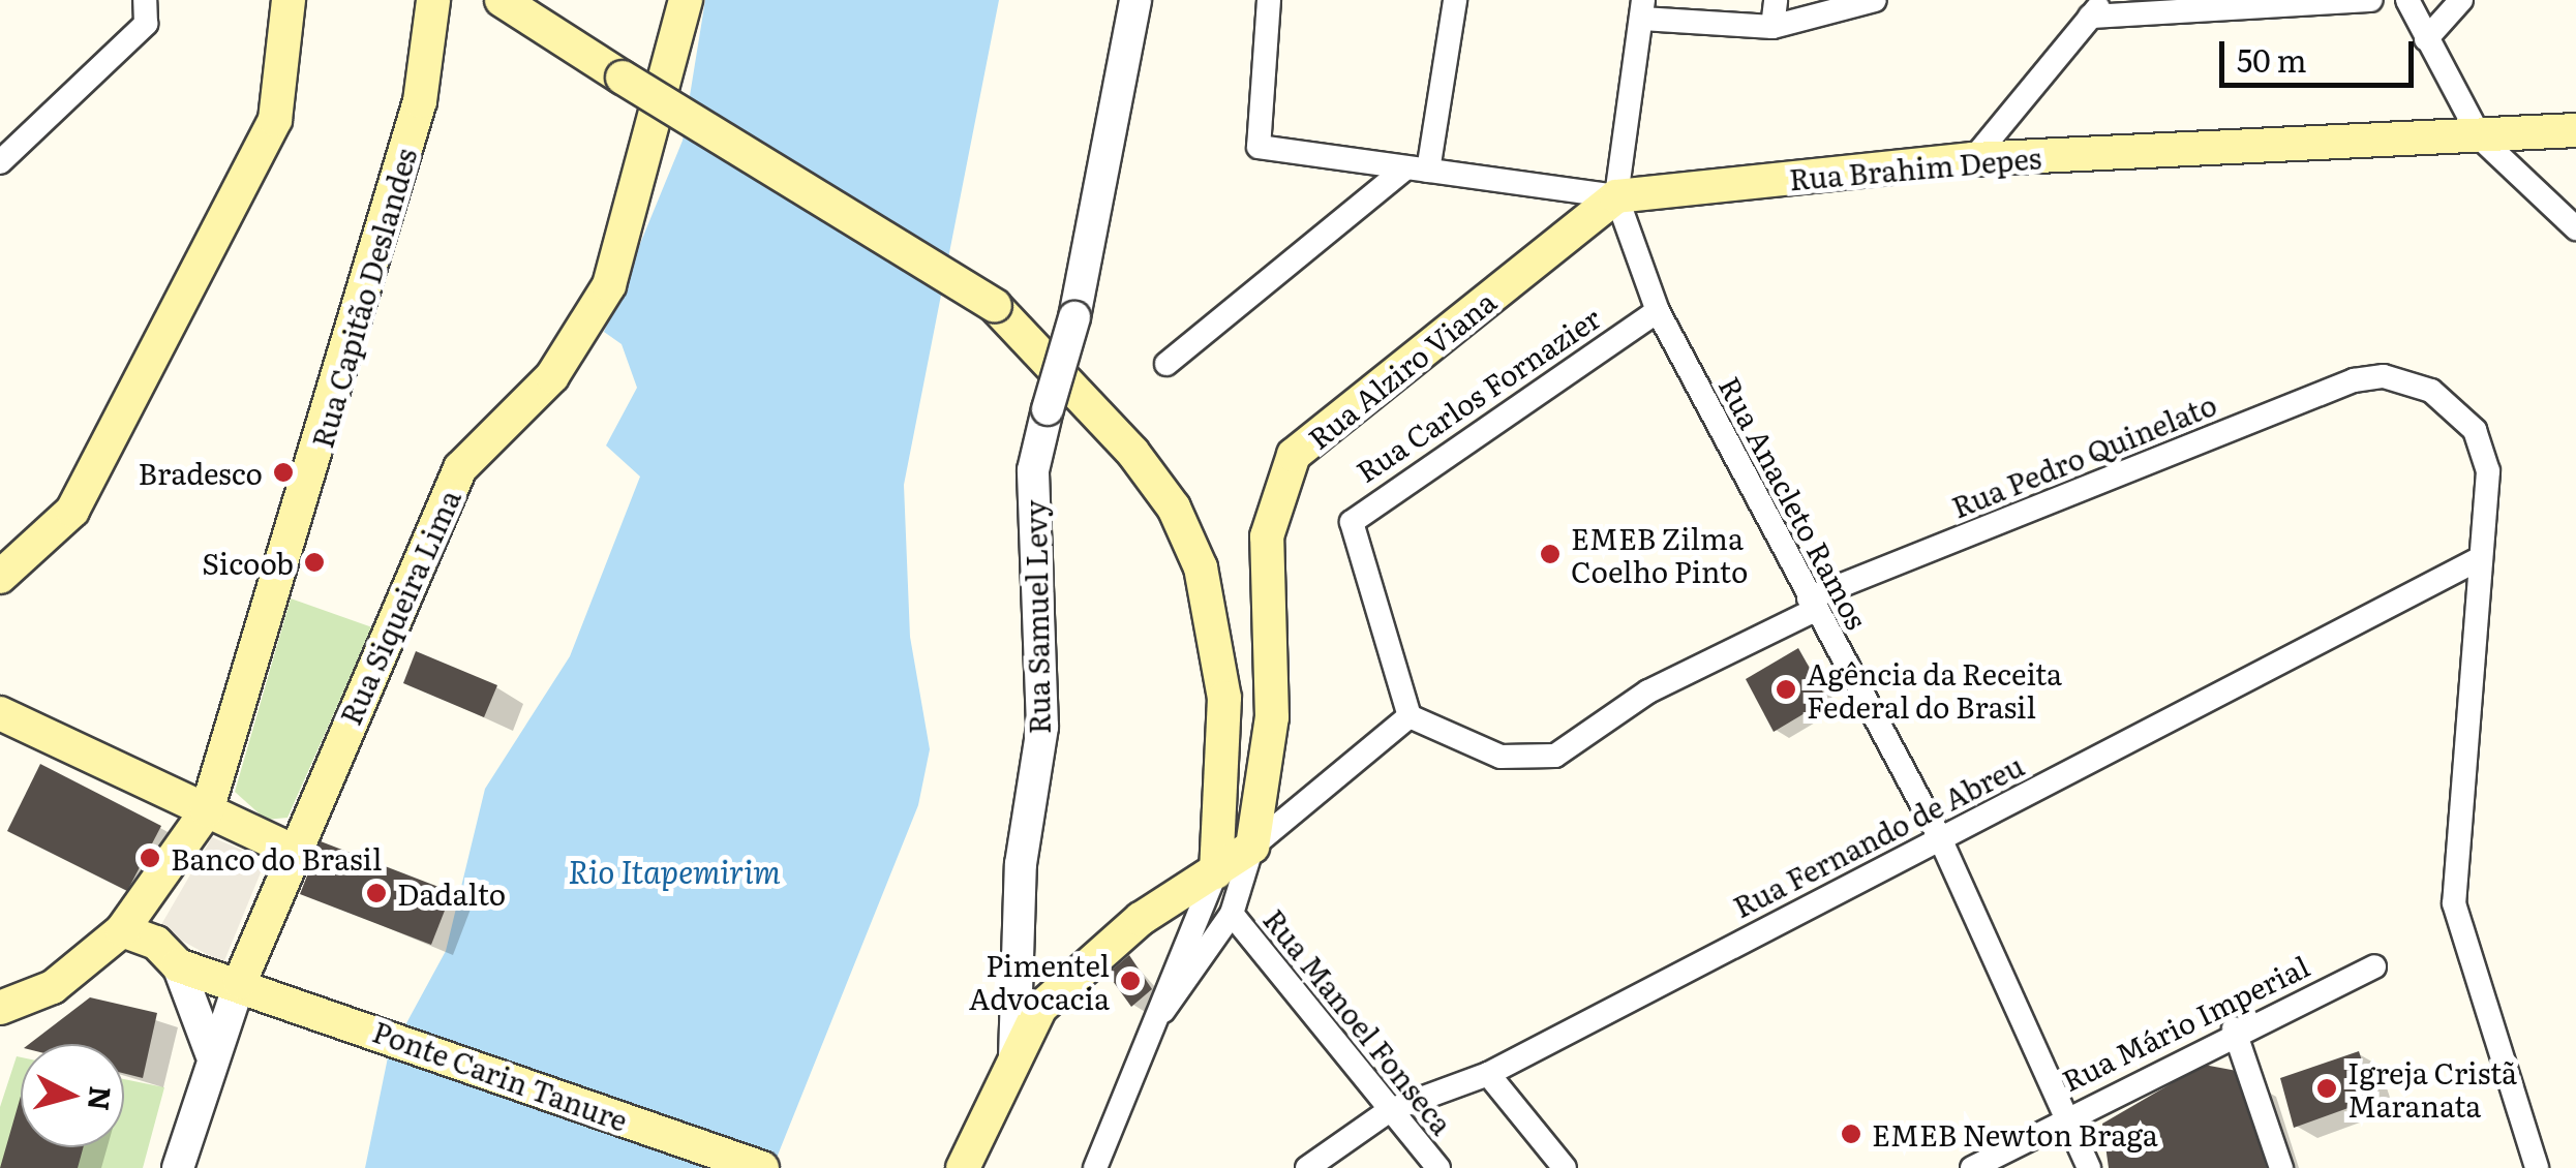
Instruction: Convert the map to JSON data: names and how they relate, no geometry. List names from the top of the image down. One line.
{"streets":{"main road":["Rua Brahim Depes","Rua Capitão Deslandes","Rua Alziro Viana","Rua Siqueira Lima","Ponte Carin Tanure"],"street":["Rua Carlos Fornazier","Rua Pedro Quinelato","Rua Anacleto Ramos","Rua Samuel Levy","Rua Fernando de Abreu","Rua Manoel Fonseca","Rua Mário Imperial"]},"crossings":[["Rua Brahim Depes","Rua Alziro Viana"],["Rua Brahim Depes","Rua Anacleto Ramos"],["Rua Alziro Viana","Rua Anacleto Ramos"],["Rua Carlos Fornazier","Rua Pedro Quinelato"],["Rua Carlos Fornazier","Rua Anacleto Ramos"],["Rua Pedro Quinelato","Rua Anacleto Ramos"],["Rua Pedro Quinelato","Rua Fernando de Abreu"],["Rua Anacleto Ramos","Rua Fernando de Abreu"],["Rua Anacleto Ramos","Rua Mário Imperial"],["Rua Siqueira Lima","Ponte Carin Tanure"],["Rua Fernando de Abreu","Rua Manoel Fonseca"]],"water":["Rio Itapemirim"],"places":["Bradesco","EMEB Zilma Coelho Pinto","Sicoob","Agência da Receita Federal do Brasil","Banco do Brasil","Dadalto","Pimentel Advocacia","Igreja Cristã Maranata","EMEB Newton Braga"],"scale_bar":"50 m","north":"right"}
